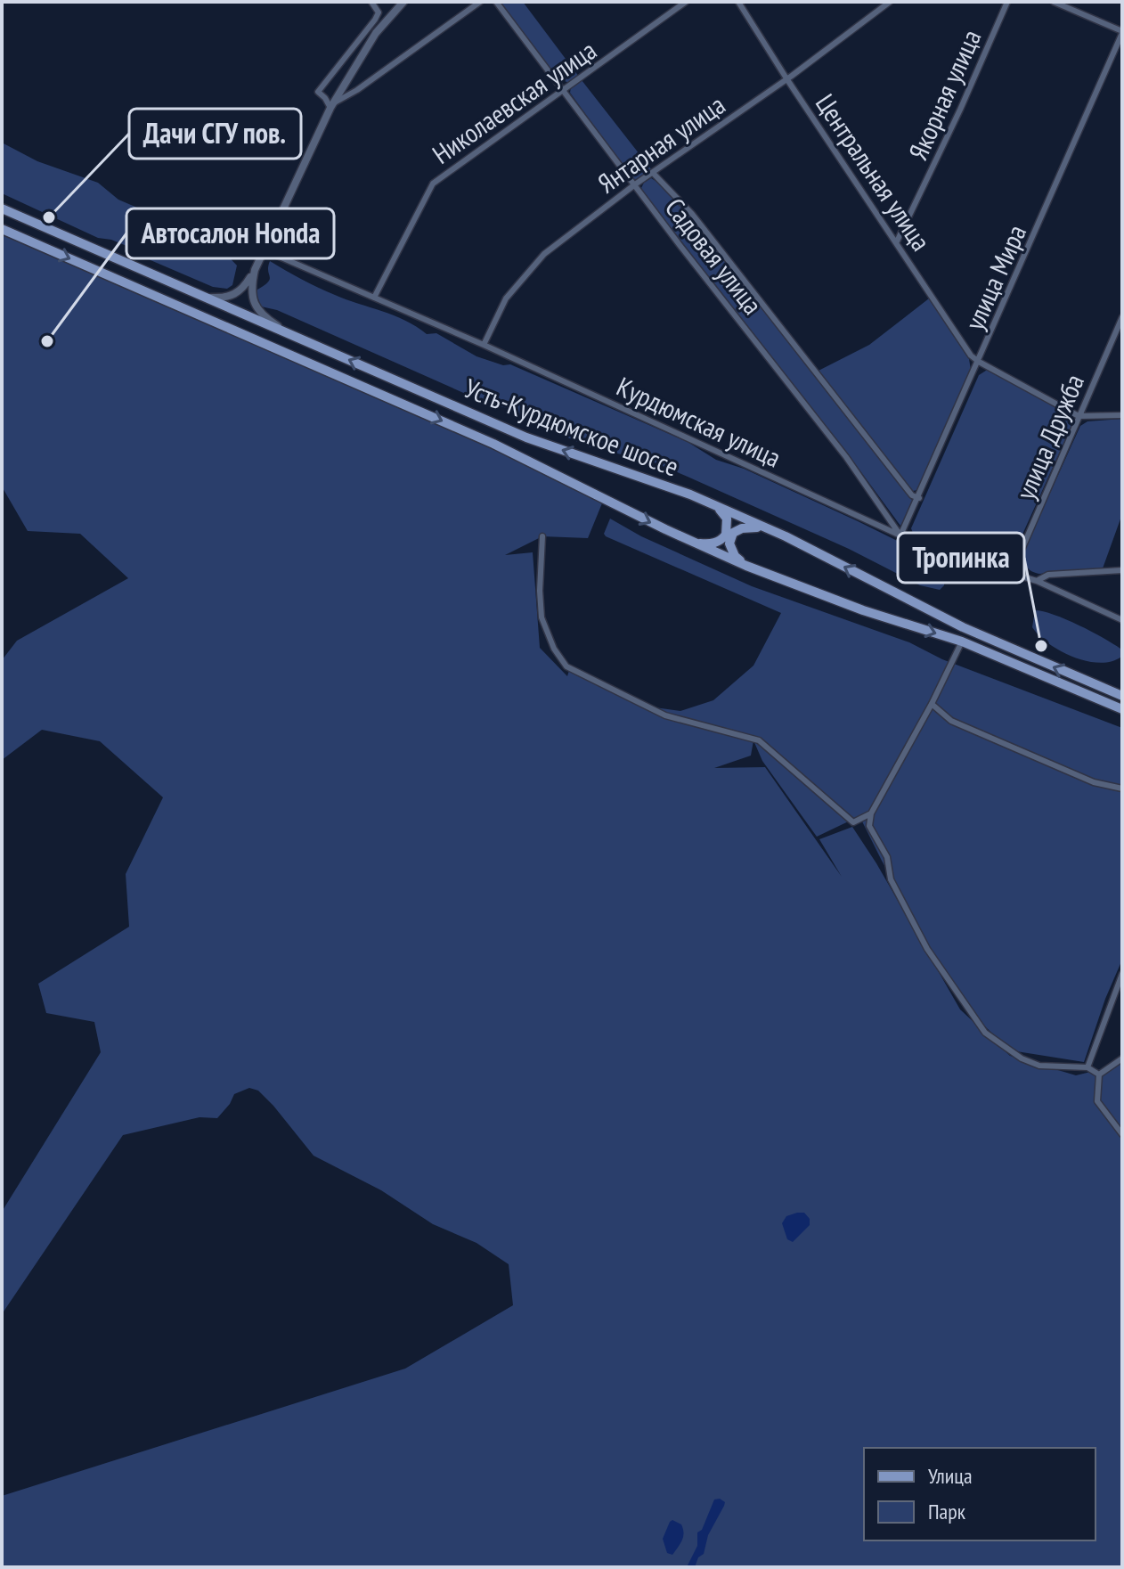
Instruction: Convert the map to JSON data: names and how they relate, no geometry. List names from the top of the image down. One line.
{"streets":{"main road":["Усть-Курдюмское шоссе"],"street":["Якорная улица","Николаевская улица","Янтарная улица","Центральная улица","Садовая улица","улица Мира","Курдюмская улица","улица Дружба"]},"crossings":[["Якорная улица","Центральная улица"],["Николаевская улица","Садовая улица"],["Николаевская улица","Курдюмская улица"],["Янтарная улица","Центральная улица"],["Янтарная улица","Садовая улица"],["Янтарная улица","Курдюмская улица"],["Центральная улица","улица Мира"],["Садовая улица","улица Мира"],["Садовая улица","Курдюмская улица"],["улица Мира","Курдюмская улица"],["Курдюмская улица","улица Дружба"]],"places":["Дачи СГУ пов.","Автосалон Honda","Тропинка"],"legend":["Улица","Парк"]}
